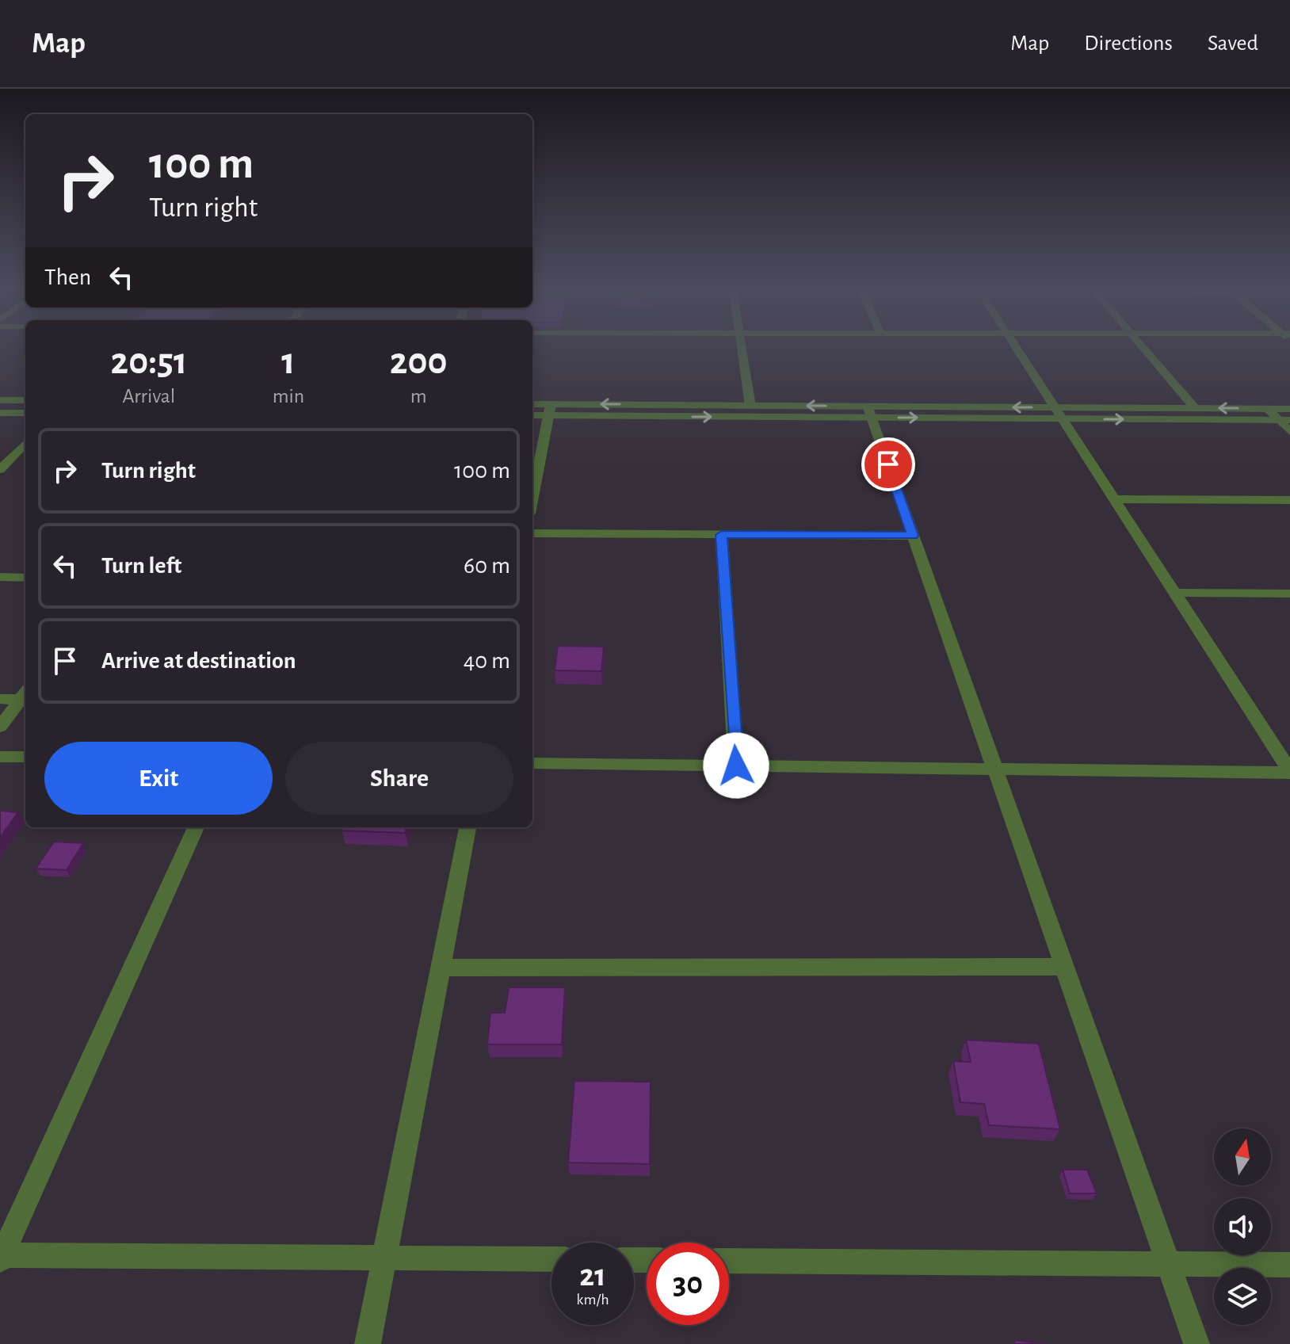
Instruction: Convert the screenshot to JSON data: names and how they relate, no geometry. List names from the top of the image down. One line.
{"north":"top","page":{"header":"Map","nav":["Map","Directions","Saved"],"turn":["100 m","Turn right"],"then":"Then","eta":["20:51","Arrival","1","min","200","m"],"list":[{"name":"Turn right","value":"100 m"},{"name":"Turn left","value":"60 m"},{"name":"Arrive at destination","value":"40 m"}],"buttons":["Exit","Share"],"speed":"21 km/h","limit":"30"}}
